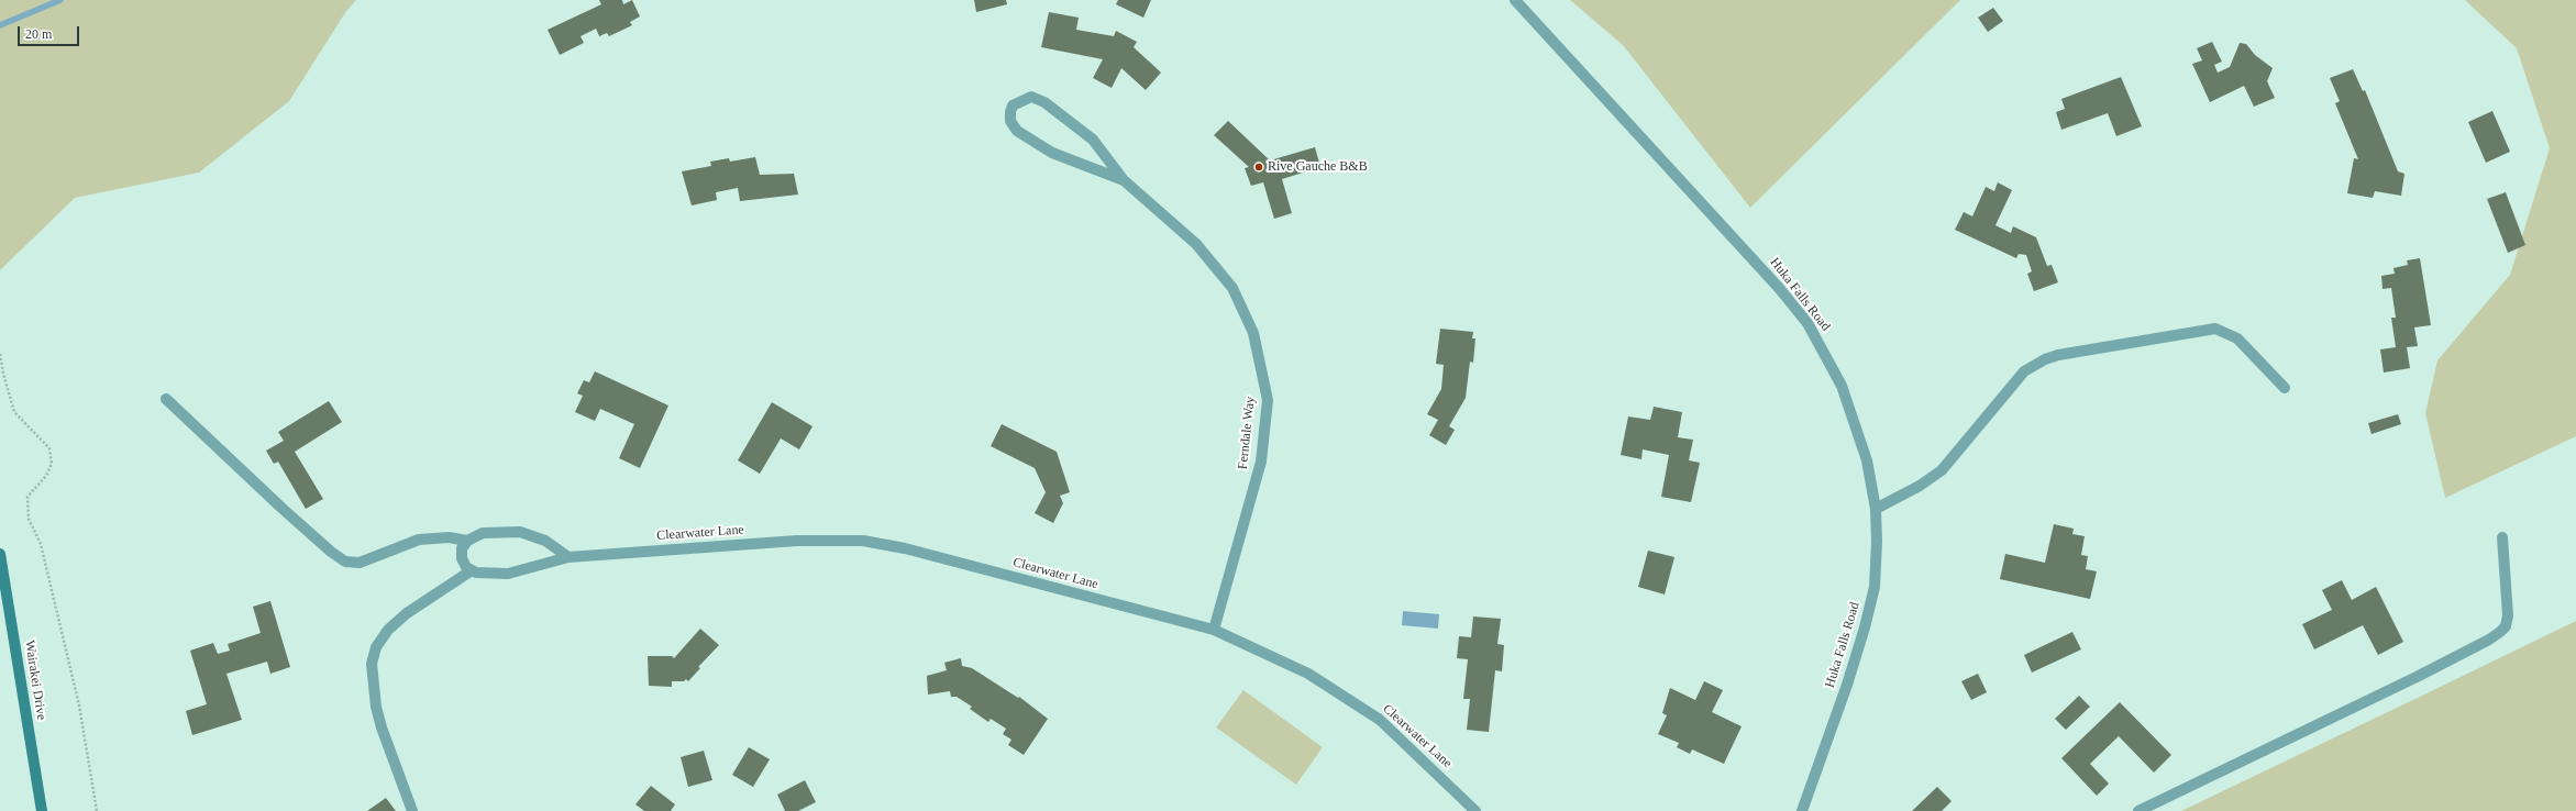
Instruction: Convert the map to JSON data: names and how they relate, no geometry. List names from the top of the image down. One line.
{"streets":{"main road":["Wairakei Drive"],"street":["Huka Falls Road","Ferndale Way","Clearwater Lane"]},"crossings":[["Ferndale Way","Clearwater Lane"]],"places":["Rive Gauche B&B"],"scale_bar":"20 m"}
